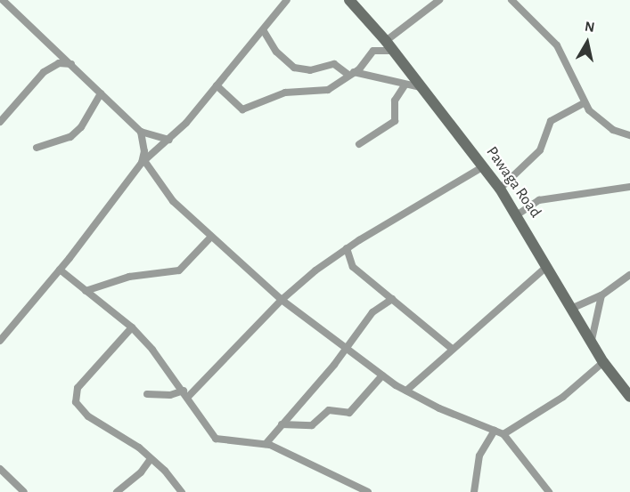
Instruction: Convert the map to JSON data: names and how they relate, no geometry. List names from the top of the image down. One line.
{"streets":{"main road":["Pawaga Road"]},"north":"top"}
